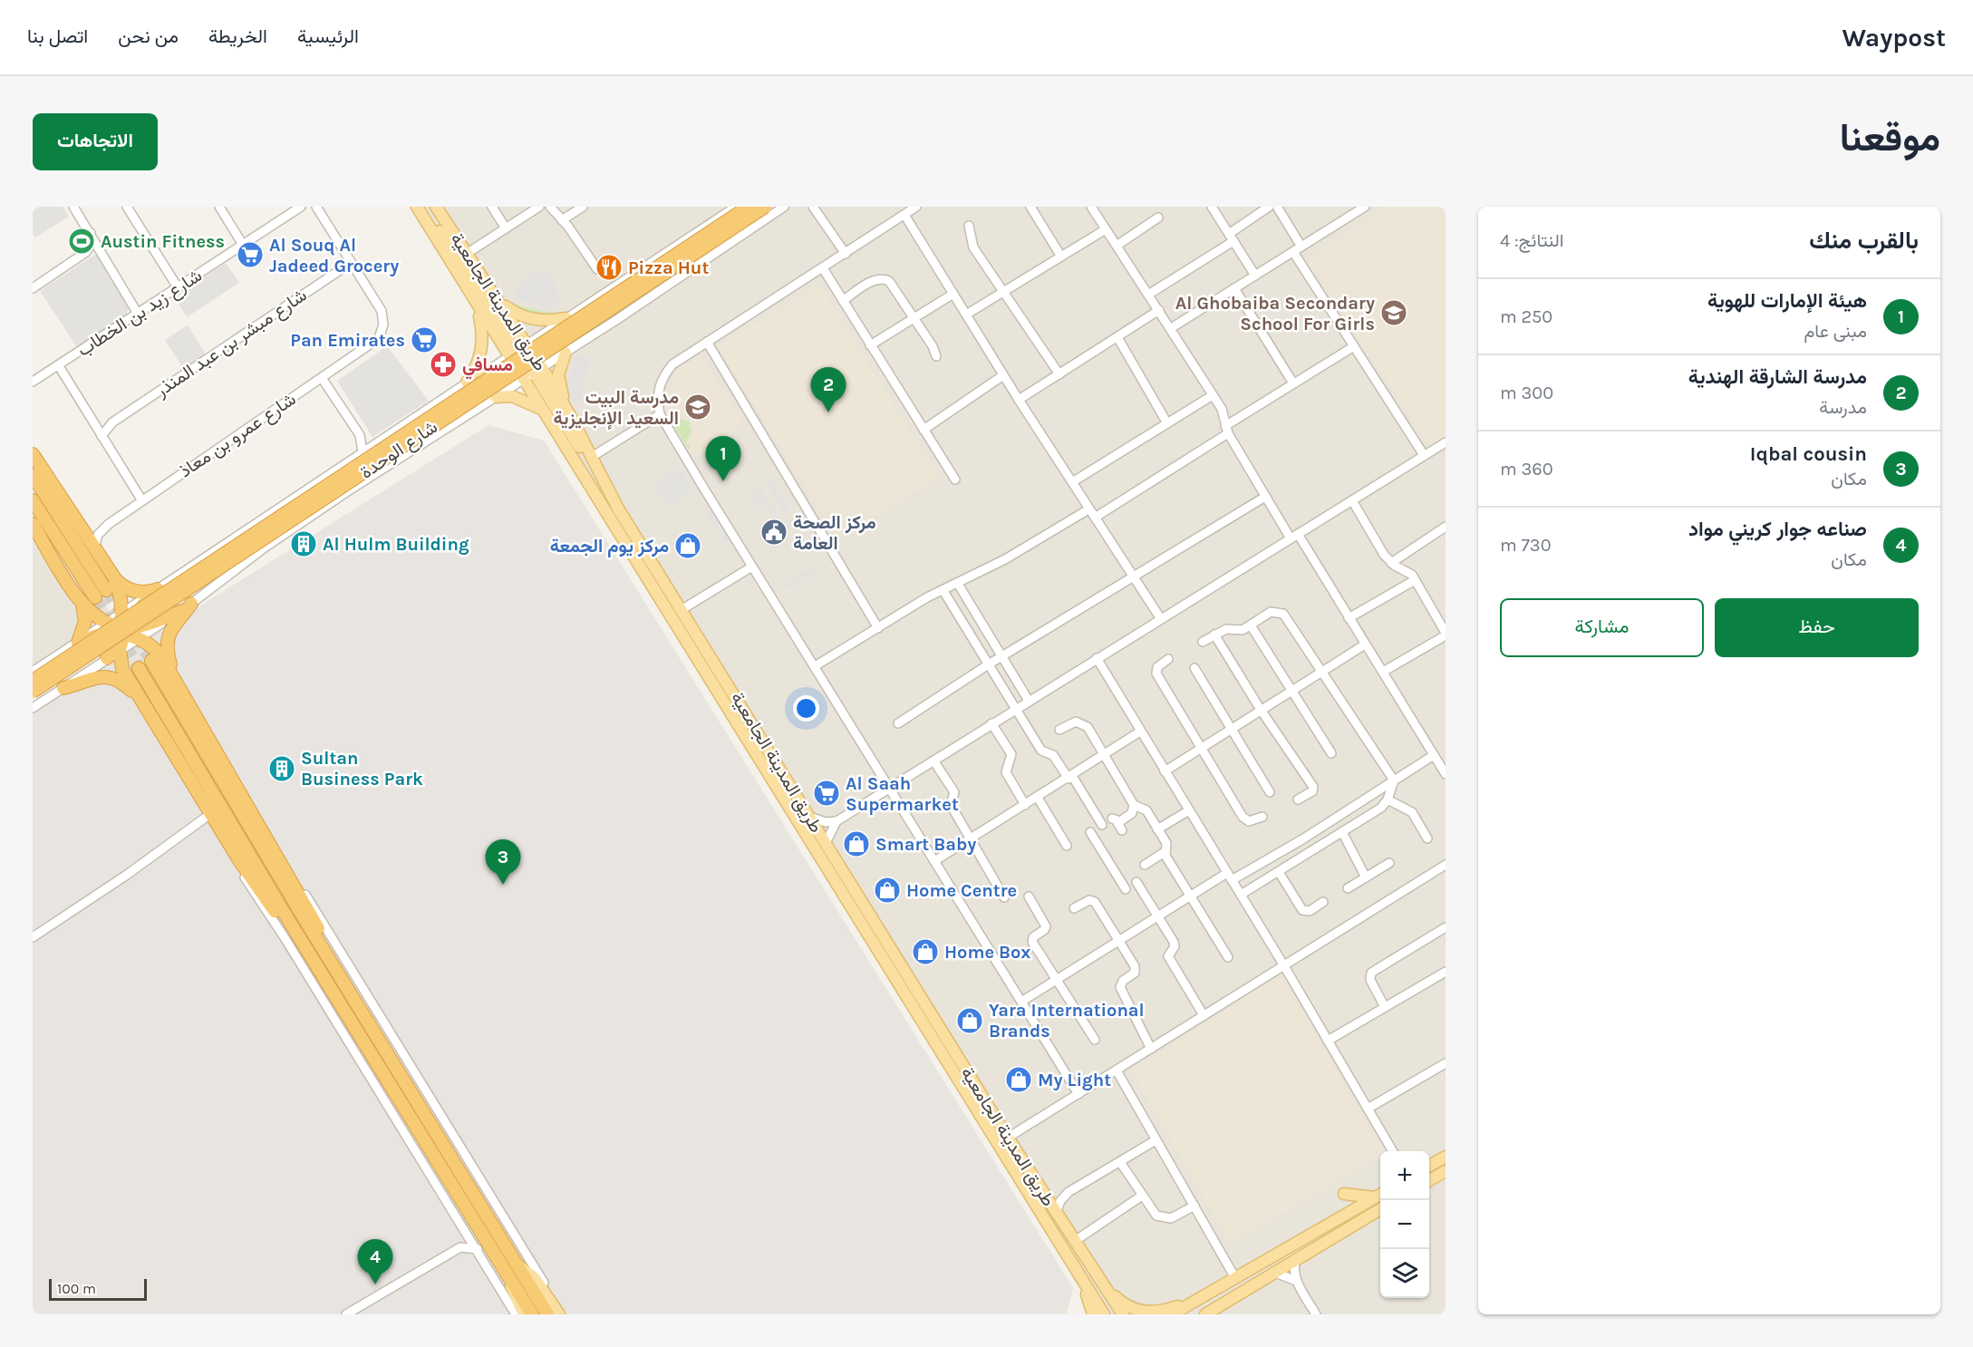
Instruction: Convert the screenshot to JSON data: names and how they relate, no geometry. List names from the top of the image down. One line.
{"streets":{"highway":["شارع الوحدة"],"main road":["طريق المدينة الجامعية"],"street":["شارع زيد بن الخطاب","شارع مبشر بن عبد المنذر","شارع عمرو بن معاذ"]},"crossings":[["شارع مبشر بن عبد المنذر","شارع عمرو بن معاذ"]],"places":{"sports":["Austin Fitness"],"supermarket":["Al Souq Al Jadeed Grocery","Pan Emirates","Al Saah Supermarket"],"restaurant":["Pizza Hut"],"school or university":["Al Ghobaiba Secondary School For Girls","مدرسة البيت السعيد الإنجليزية"],"pharmacy":["مسافي"],"public building":["مركز الصحة العامة"],"building":["Al Hulm Building","Sultan Business Park"],"shop":["مركز يوم الجمعة","Smart Baby","Home Centre","Home Box","Yara International Brands","My Light"]},"scale_bar":"100 m","page":{"header":"Waypost","nav":["الرئيسية","الخريطة","من نحن","اتصل بنا"],"title":"موقعنا","buttons":["الاتجاهات",["حفظ","مشاركة"]],"heading":["بالقرب منك","النتائج: 4"],"list":[{"mark":"1","name":"هيئة الإمارات للهوية","note":"مبنى عام","value":"250 m"},{"mark":"2","name":"مدرسة الشارقة الهندية","note":"مدرسة","value":"300 m"},{"mark":"3","name":"Iqbal cousin","note":"مكان","value":"360 m"},{"mark":"4","name":"صناعه جوار كريني مواد","note":"مكان","value":"730 m"}],"pins":["2","1","3","4"],"map_buttons":["+","−"],"scale":"100 m"}}
